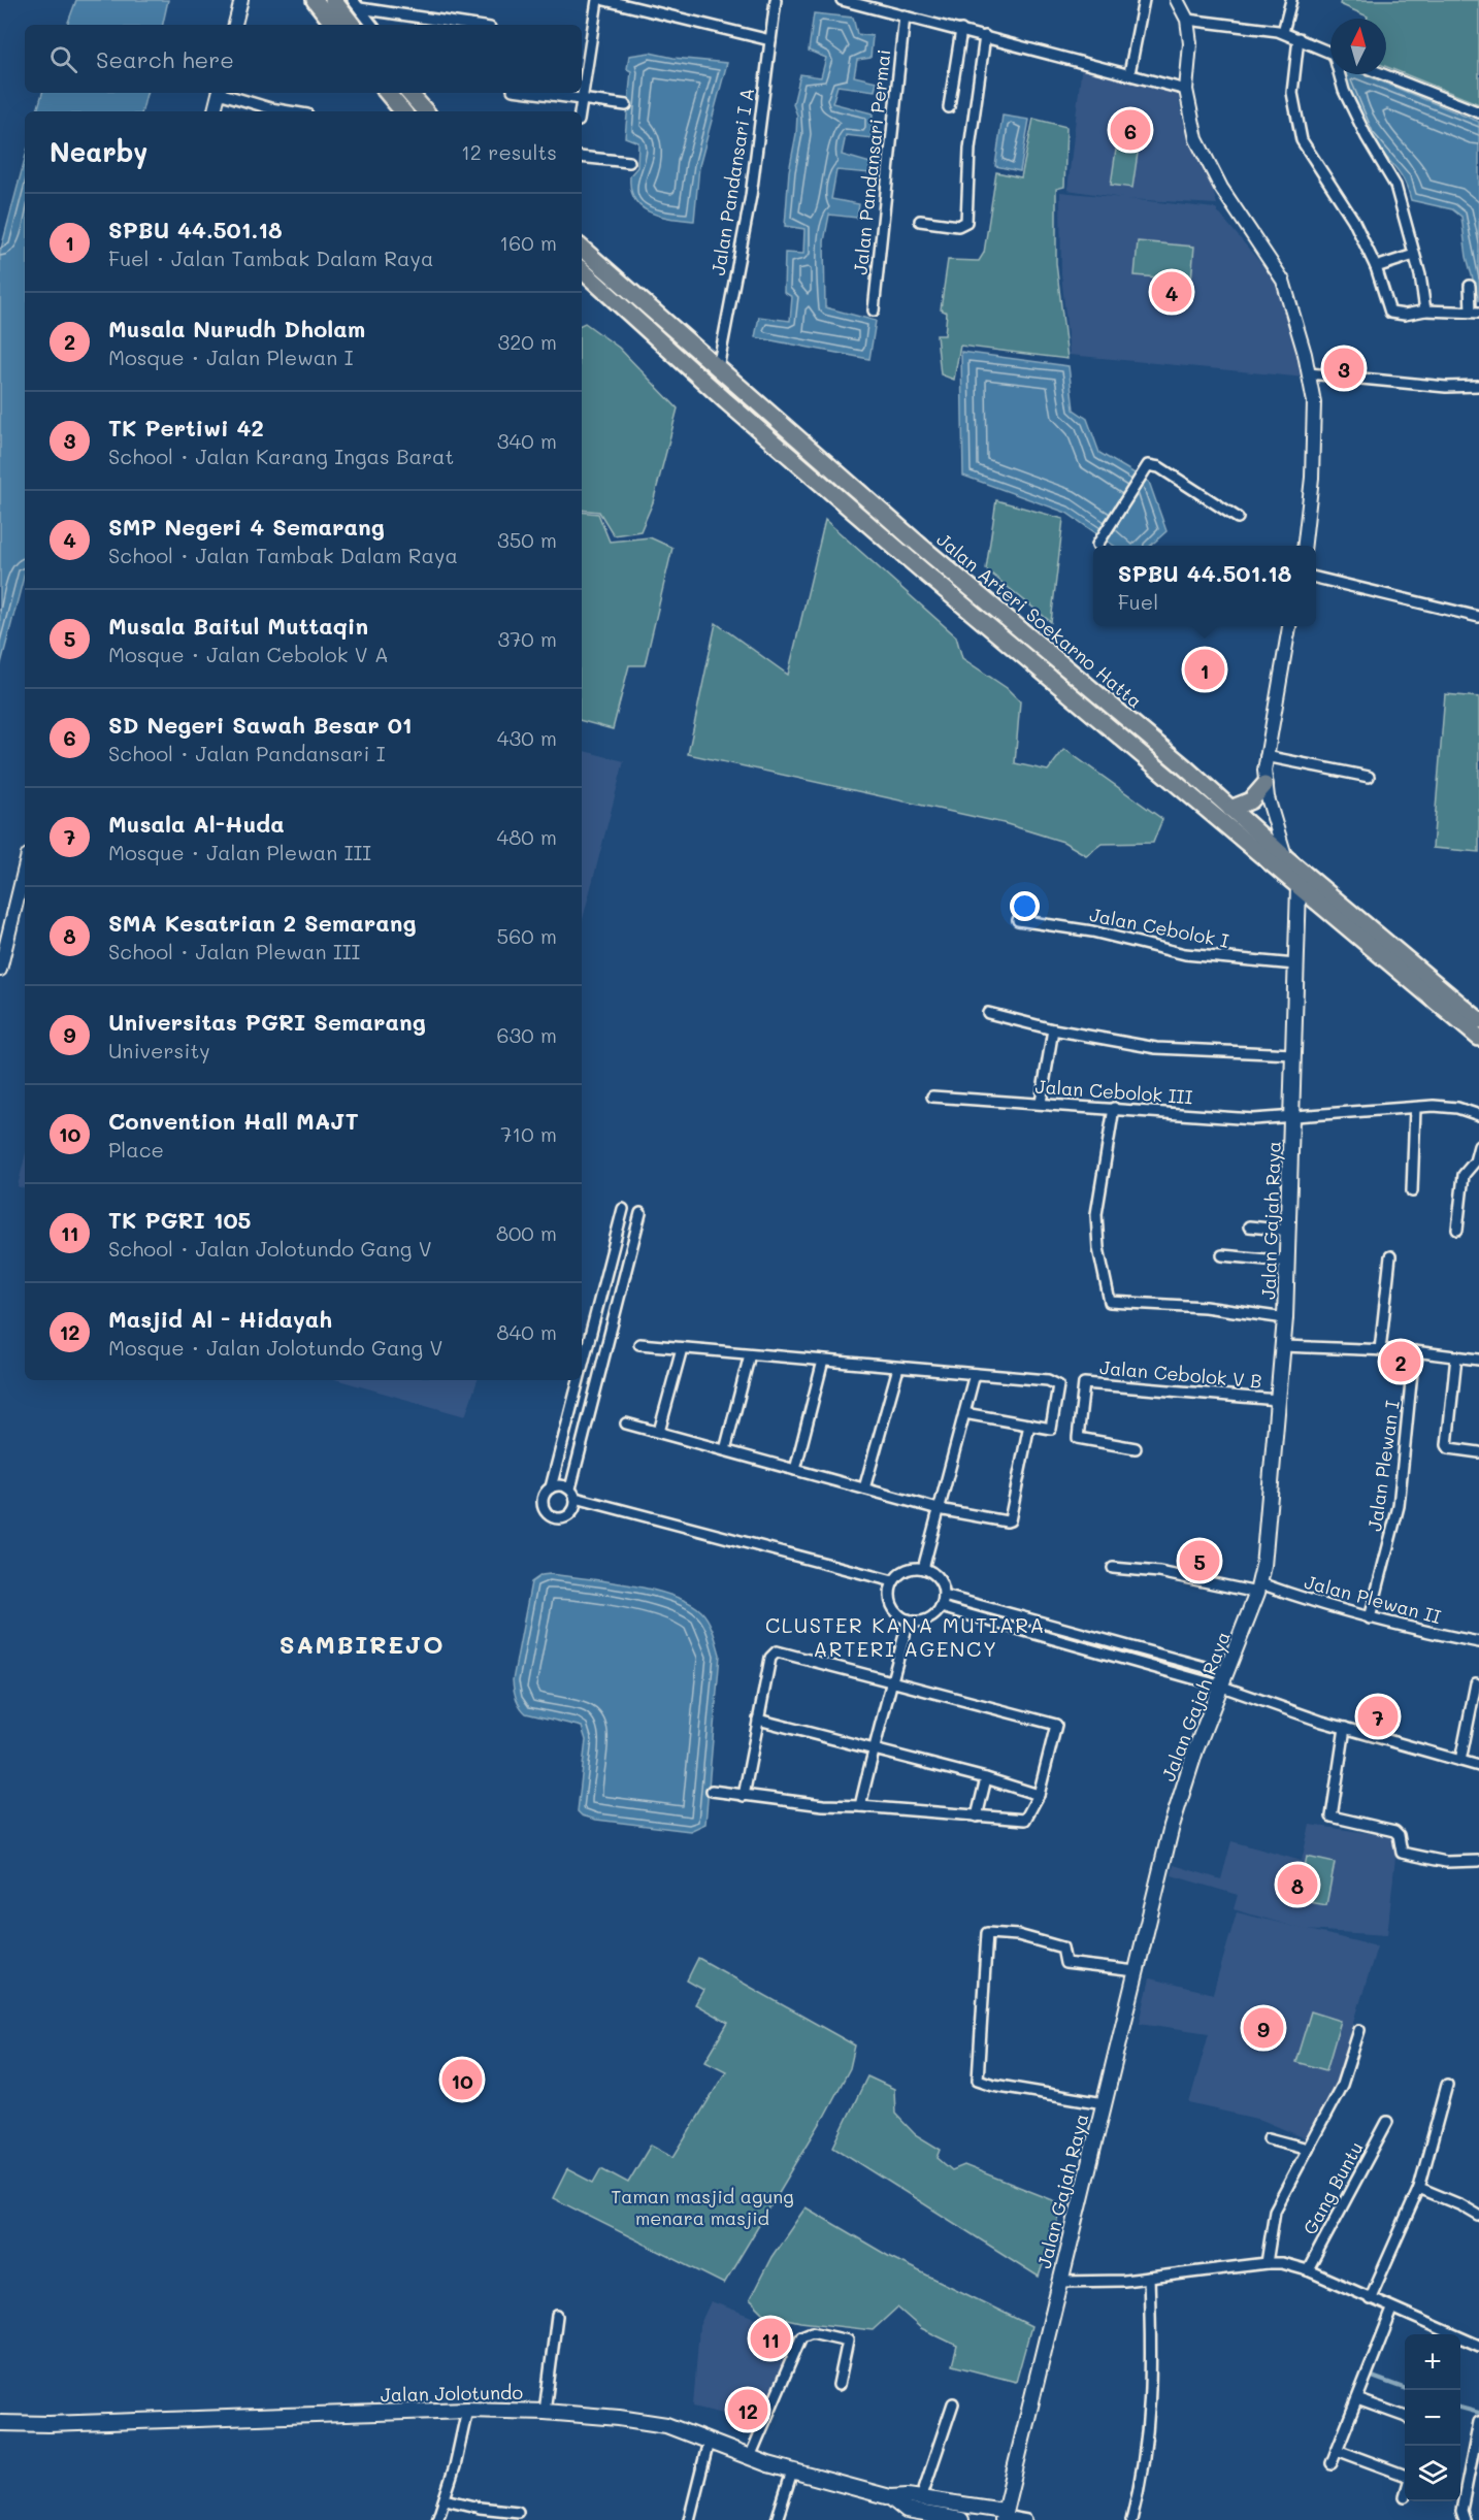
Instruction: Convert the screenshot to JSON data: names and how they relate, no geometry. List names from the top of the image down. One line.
{"streets":{"main road":["Jalan Arteri Soekarno Hatta","Jalan Gajah Raya","Jalan Jolotundo"],"street":["Jalan Pandansari Permai","Jalan Pandansari I A","Jalan Cebolok I","Jalan Cebolok III","Jalan Cebolok V B","Jalan Plewan I","Jalan Plewan II","Gang Buntu"]},"crossings":[["Jalan Pandansari I A","Jalan Arteri Soekarno Hatta"],["Jalan Arteri Soekarno Hatta","Jalan Gajah Raya"],["Jalan Cebolok I","Jalan Gajah Raya"],["Jalan Cebolok III","Jalan Gajah Raya"],["Jalan Gajah Raya","Jalan Cebolok V B"],["Jalan Gajah Raya","Jalan Plewan II"],["Jalan Gajah Raya","Jalan Jolotundo"],["Jalan Plewan I","Jalan Plewan II"]],"districts":["CLUSTER KANA MUTIARA ARTERI AGENCY","SAMBIREJO"],"parks":["Taman masjid agung menara masjid"],"north":"top","page":{"search":"Search here","pins":["6","4","3","1","2","5","7","8","9","10","11","12"],"heading":["Nearby","12 results"],"list":[{"mark":"1","name":"SPBU 44.501.18","note":"Fuel · Jalan Tambak Dalam Raya","value":"160 m"},{"mark":"2","name":"Musala Nurudh Dholam","note":"Mosque · Jalan Plewan I","value":"320 m"},{"mark":"3","name":"TK Pertiwi 42","note":"School · Jalan Karang Ingas Barat","value":"340 m"},{"mark":"4","name":"SMP Negeri 4 Semarang","note":"School · Jalan Tambak Dalam Raya","value":"350 m"},{"mark":"5","name":"Musala Baitul Muttaqin","note":"Mosque · Jalan Cebolok V A","value":"370 m"},{"mark":"6","name":"SD Negeri Sawah Besar 01","note":"School · Jalan Pandansari I","value":"430 m"},{"mark":"7","name":"Musala Al-Huda","note":"Mosque · Jalan Plewan III","value":"480 m"},{"mark":"8","name":"SMA Kesatrian 2 Semarang","note":"School · Jalan Plewan III","value":"560 m"},{"mark":"9","name":"Universitas PGRI Semarang","note":"University","value":"630 m"},{"mark":"10","name":"Convention Hall MAJT","note":"Place","value":"710 m"},{"mark":"11","name":"TK PGRI 105","note":"School · Jalan Jolotundo Gang V","value":"800 m"},{"mark":"12","name":"Masjid Al - Hidayah","note":"Mosque · Jalan Jolotundo Gang V","value":"840 m"}],"popup":["SPBU 44.501.18","Fuel"],"map_buttons":["+","−"]}}
